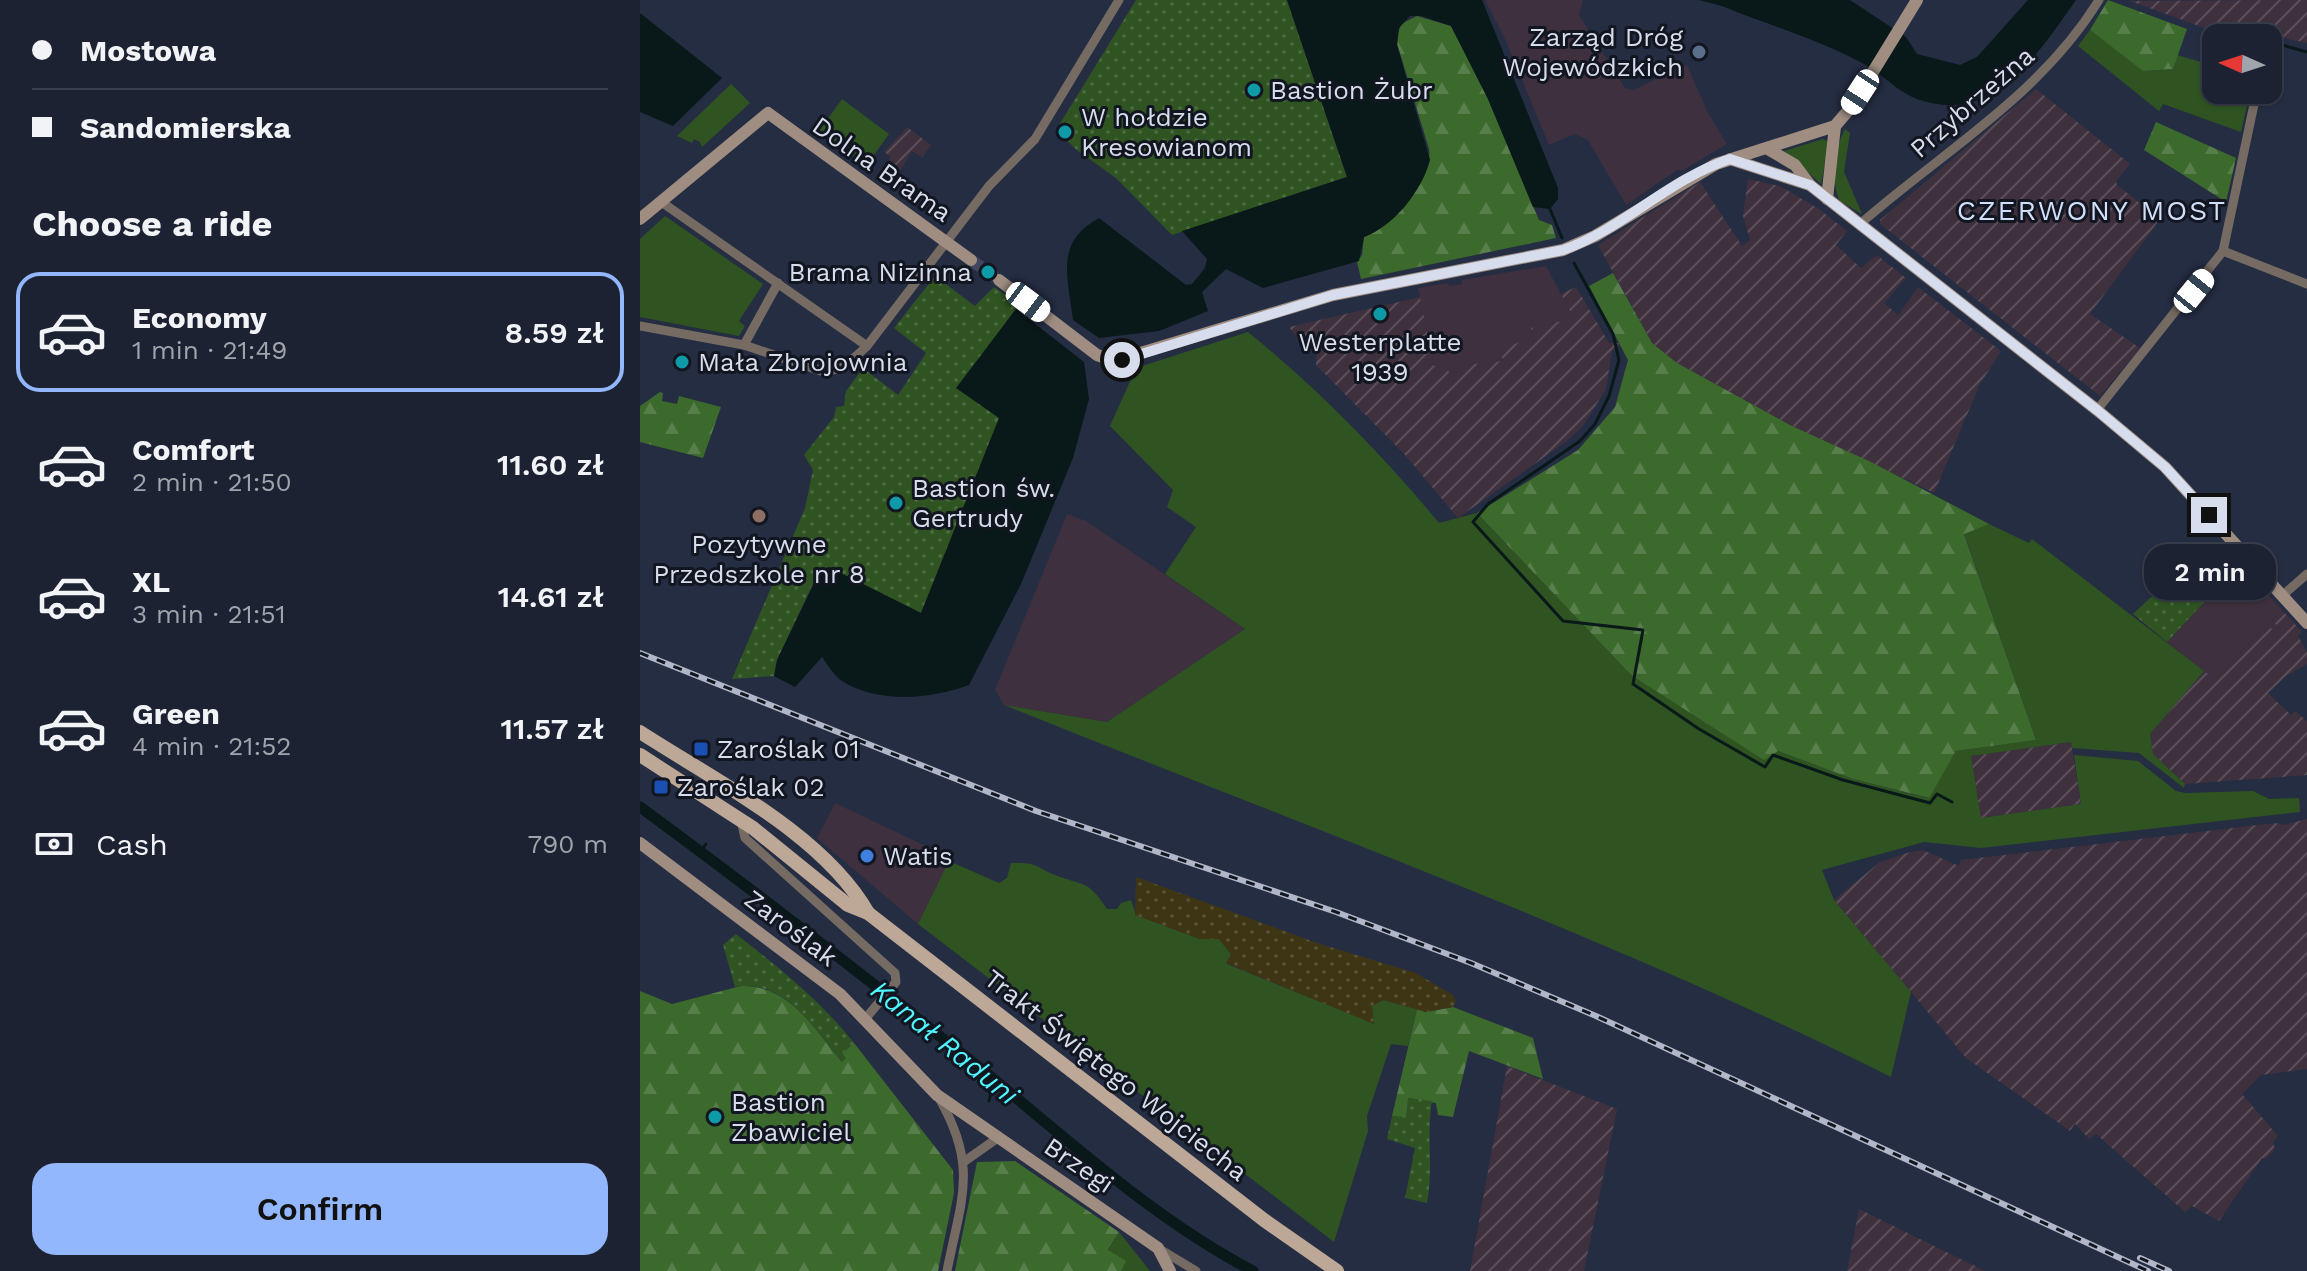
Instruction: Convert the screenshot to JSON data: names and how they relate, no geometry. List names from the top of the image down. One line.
{"streets":{"main road":["Trakt Świętego Wojciecha"],"street":["Przybrzeżna","Dolna Brama","Zaroślak","Brzegi"]},"crossings":[["Zaroślak","Trakt Świętego Wojciecha"],["Zaroślak","Brzegi"]],"districts":["CZERWONY MOST"],"water":["Kanał Raduni"],"places":{"other":["Zarząd Dróg Wojewódzkich","Bastion Żubr","W hołdzie Kresowianom","Brama Nizinna","Westerplatte 1939","Mała Zbrojownia","Bastion św. Gertrudy","Pozytywne Przedszkole nr 8","Watis","Bastion Zbawiciel"],"transit":["Zaroślak 01","Zaroślak 02"]},"north":"left","page":{"banner":["Mostowa","Sandomierska"],"heading":"Choose a ride","list":[{"name":"Economy","note":"1 min · 21:49","value":"8.59 zł"},{"name":"Comfort","note":"2 min · 21:50","value":"11.60 zł"},{"name":"XL","note":"3 min · 21:51","value":"14.61 zł"},{"name":"Green","note":"4 min · 21:52","value":"11.57 zł"}],"bubble":"2 min","pay":["Cash","790 m"],"buttons":"Confirm"}}
